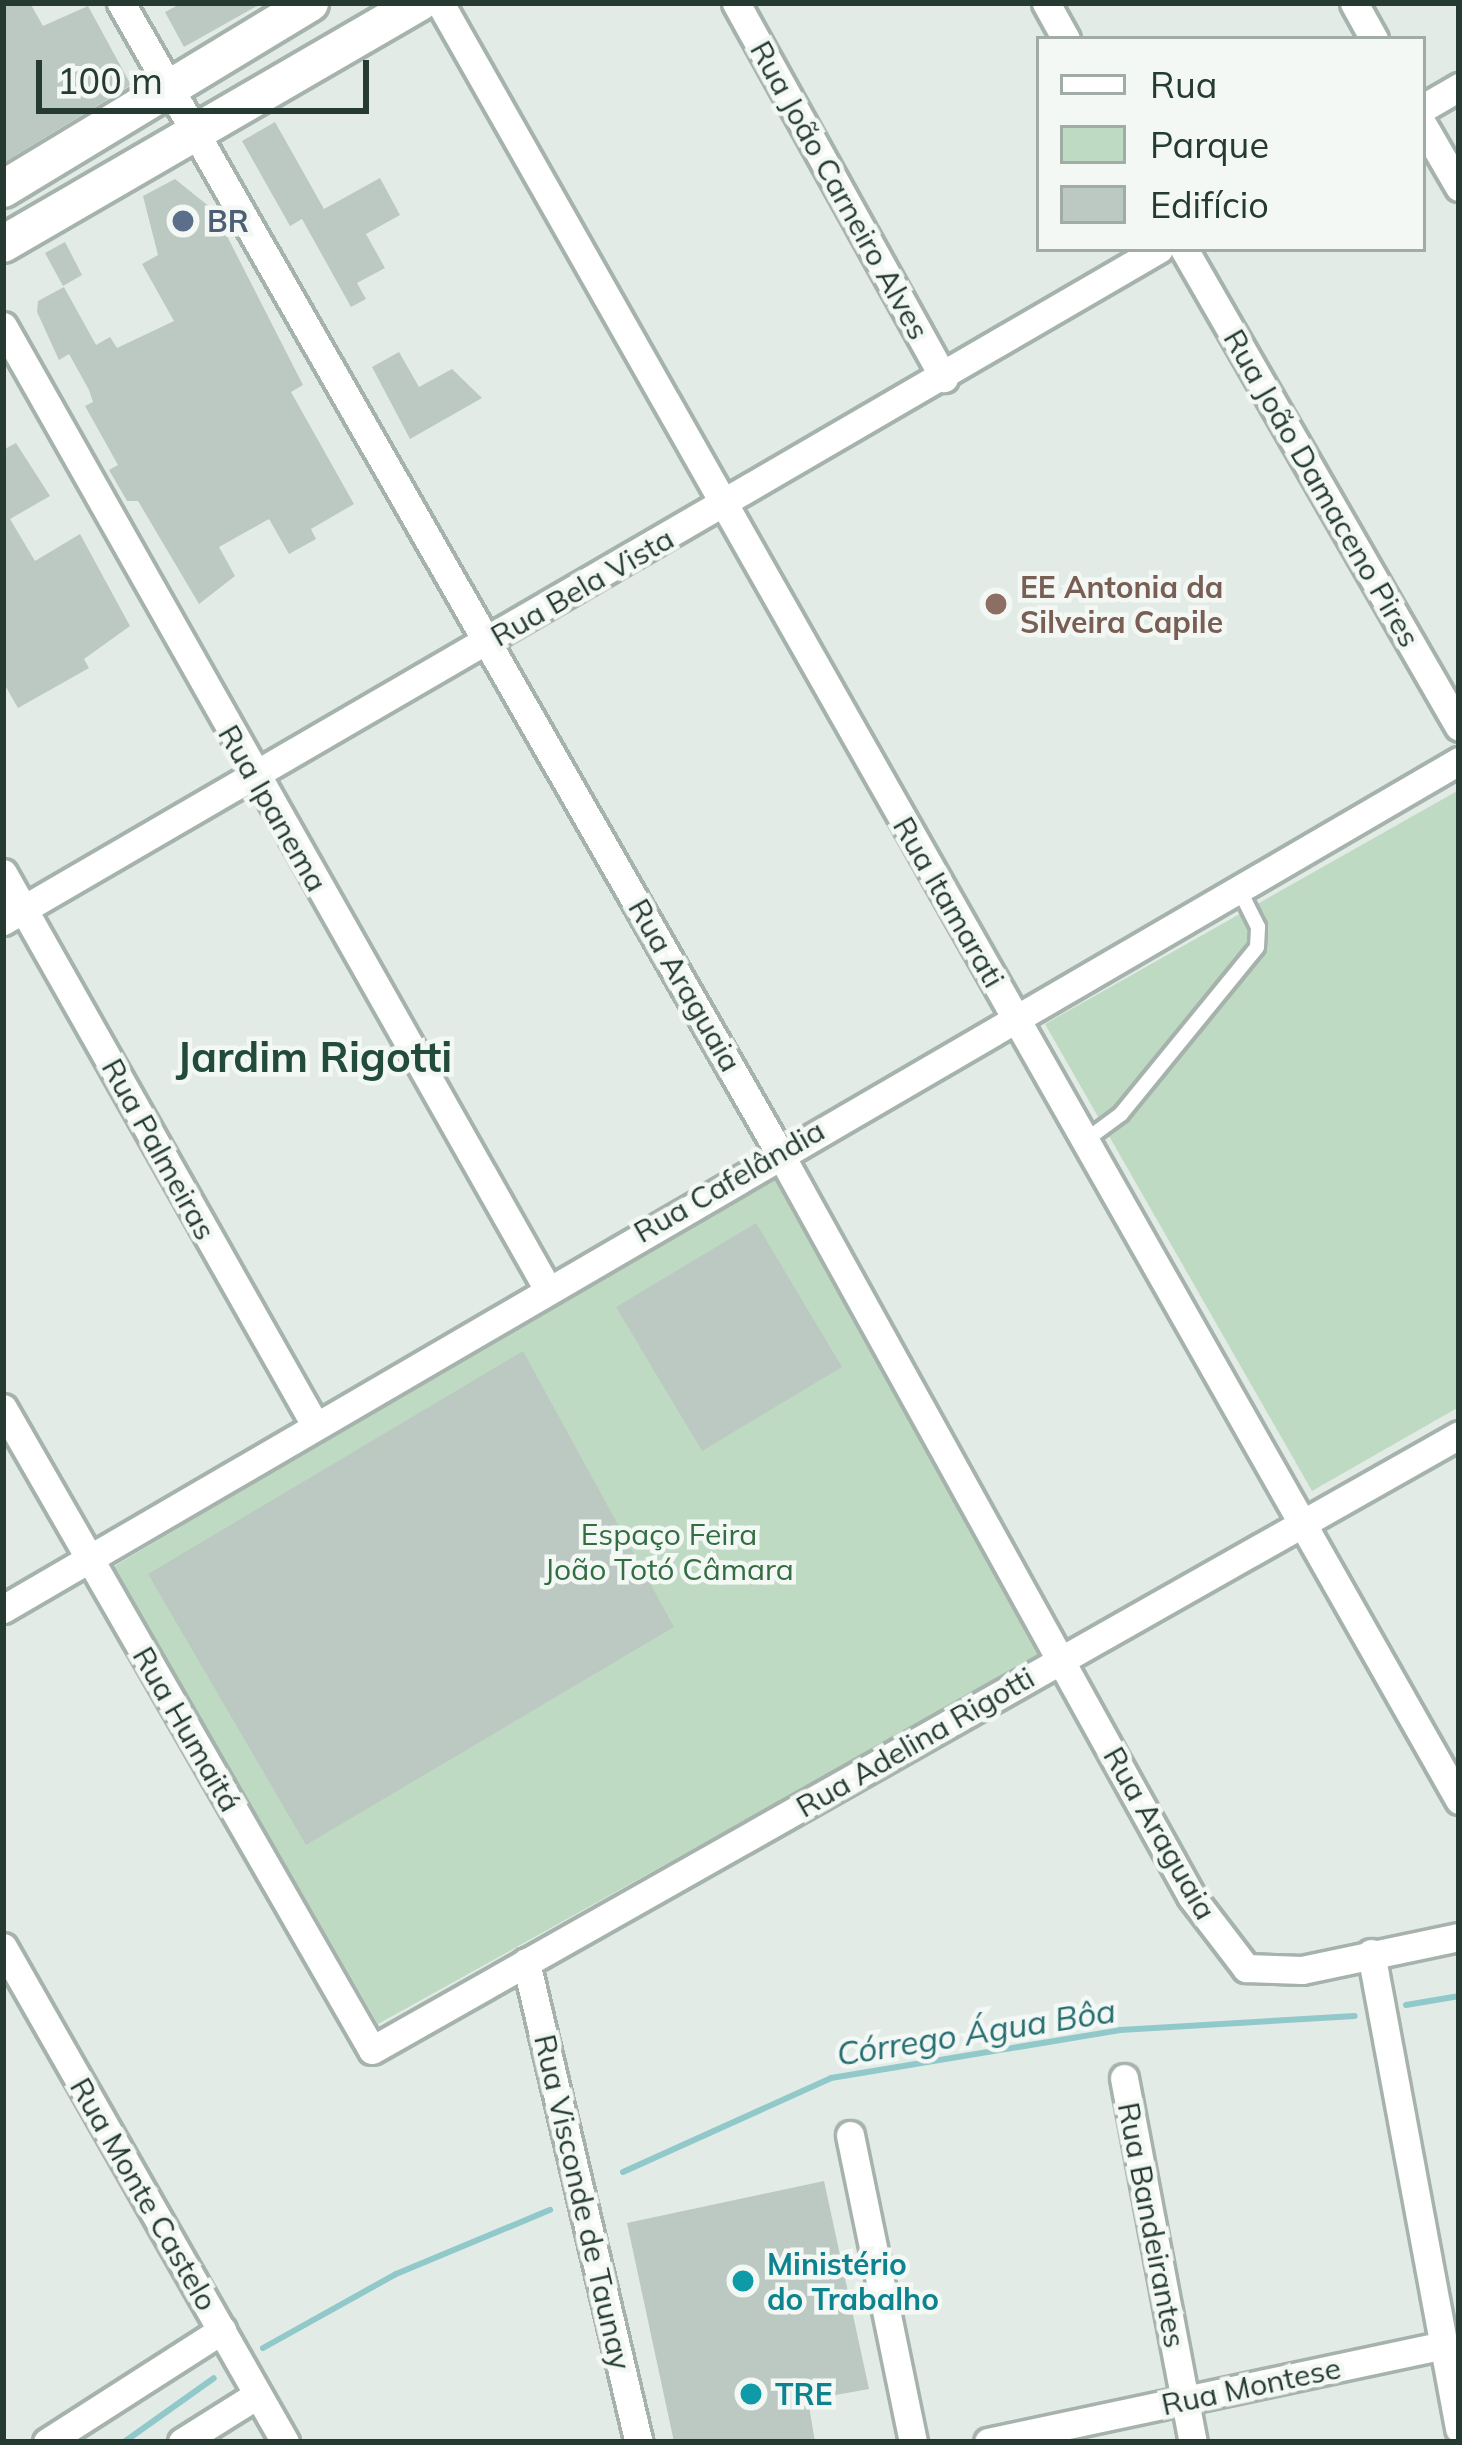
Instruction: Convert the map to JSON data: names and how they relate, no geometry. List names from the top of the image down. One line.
{"streets":{"street":["Rua João Carneiro Alves","Rua João Damaceno Pires","Rua Bela Vista","Rua Ipanema","Rua Itamarati","Rua Araguaia","Rua Palmeiras","Rua Cafelândia","Rua Humaitá","Rua Adelina Rigotti","Rua Monte Castelo","Rua Visconde de Taunay","Rua Bandeirantes","Rua Montese"]},"crossings":[["Rua João Carneiro Alves","Rua Bela Vista"],["Rua Bela Vista","Rua Ipanema"],["Rua Bela Vista","Rua Itamarati"],["Rua Bela Vista","Rua Araguaia"],["Rua Bela Vista","Rua Palmeiras"],["Rua Ipanema","Rua Cafelândia"],["Rua Itamarati","Rua Cafelândia"],["Rua Itamarati","Rua Adelina Rigotti"],["Rua Araguaia","Rua Cafelândia"],["Rua Araguaia","Rua Adelina Rigotti"],["Rua Palmeiras","Rua Cafelândia"],["Rua Cafelândia","Rua Humaitá"],["Rua Humaitá","Rua Adelina Rigotti"],["Rua Adelina Rigotti","Rua Visconde de Taunay"],["Rua Bandeirantes","Rua Montese"]],"districts":["Jardim Rigotti"],"water":["Córrego Água Bôa"],"parks":["Espaço Feira João Totó Câmara"],"places":["BR","EE Antonia da Silveira Capile","Ministério do Trabalho","TRE"],"legend":["Rua","Parque","Edifício"],"scale_bar":"100 m"}
